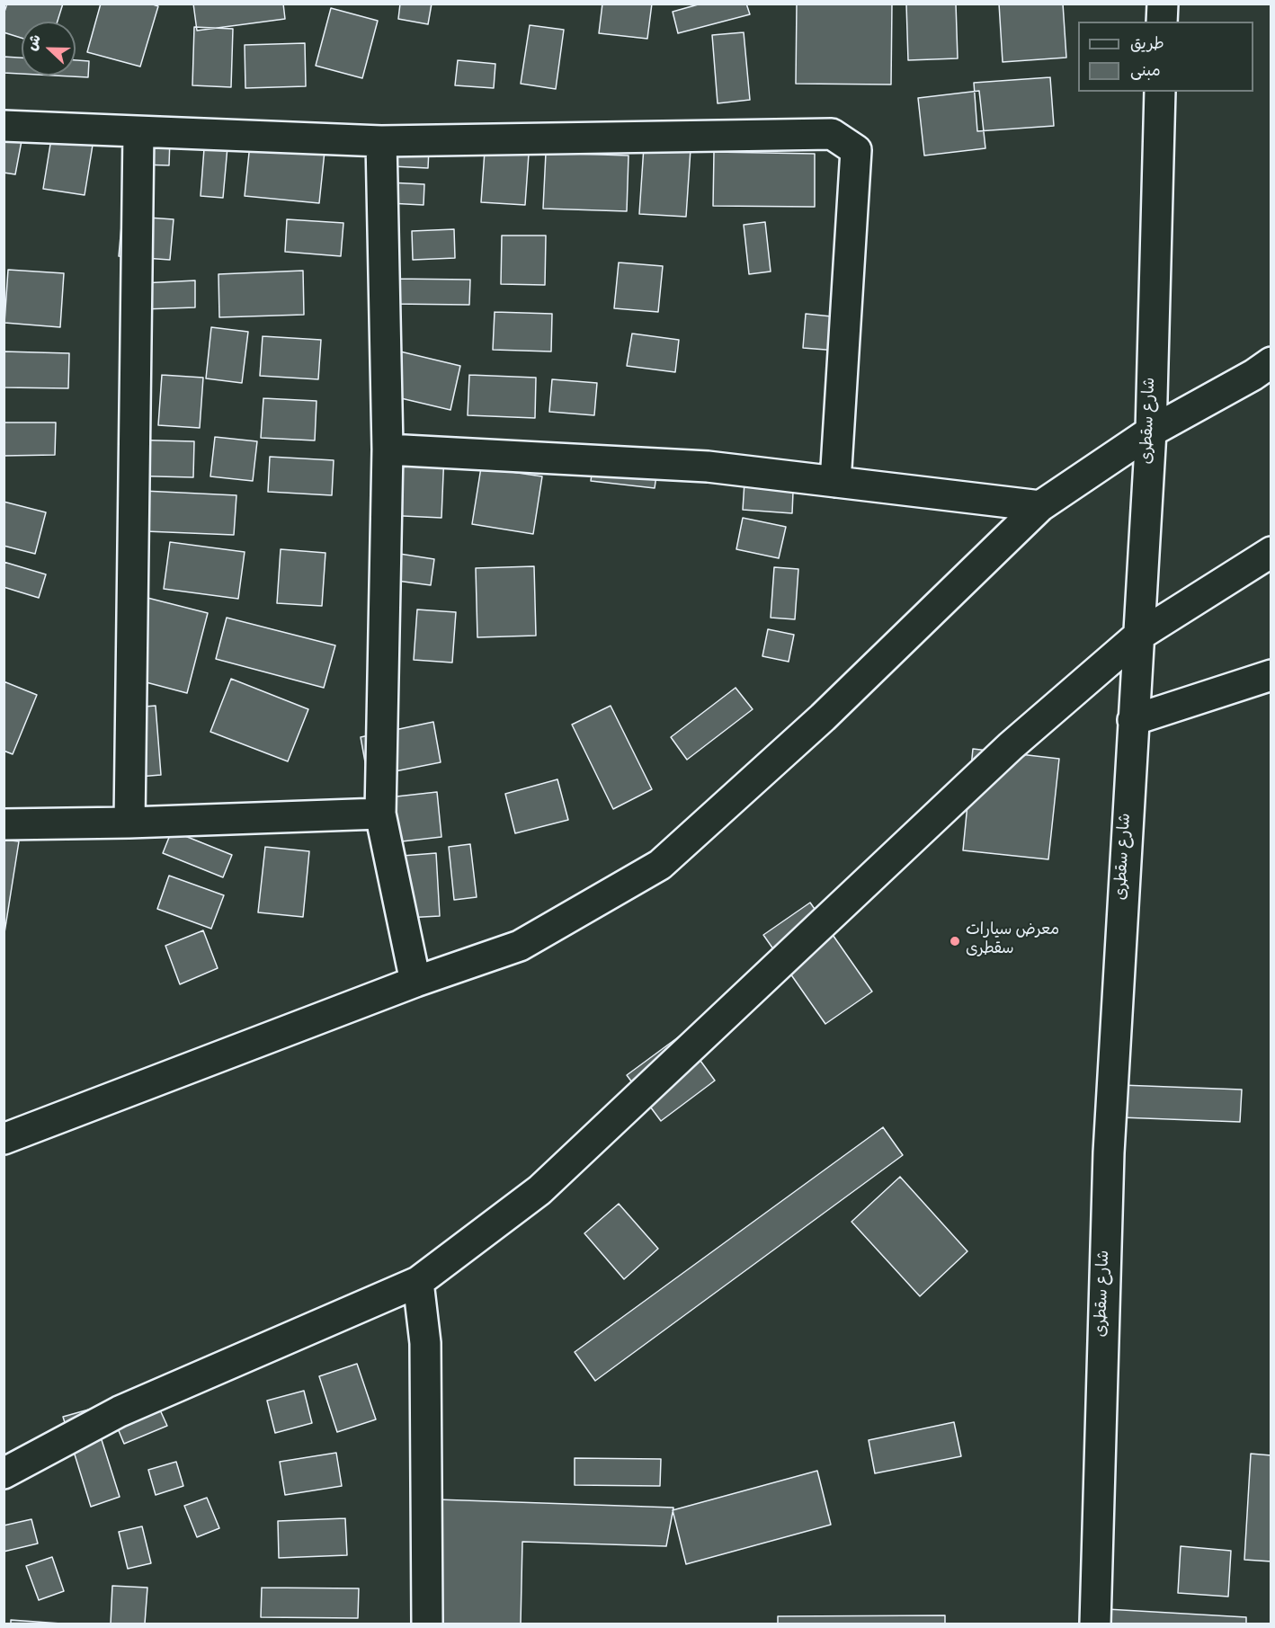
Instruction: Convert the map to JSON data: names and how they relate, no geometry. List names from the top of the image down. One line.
{"streets":{"street":["شارع سقطرى"]},"places":["معرض سيارات سقطرى"],"legend":["طريق","مبنى"],"north":"left"}
